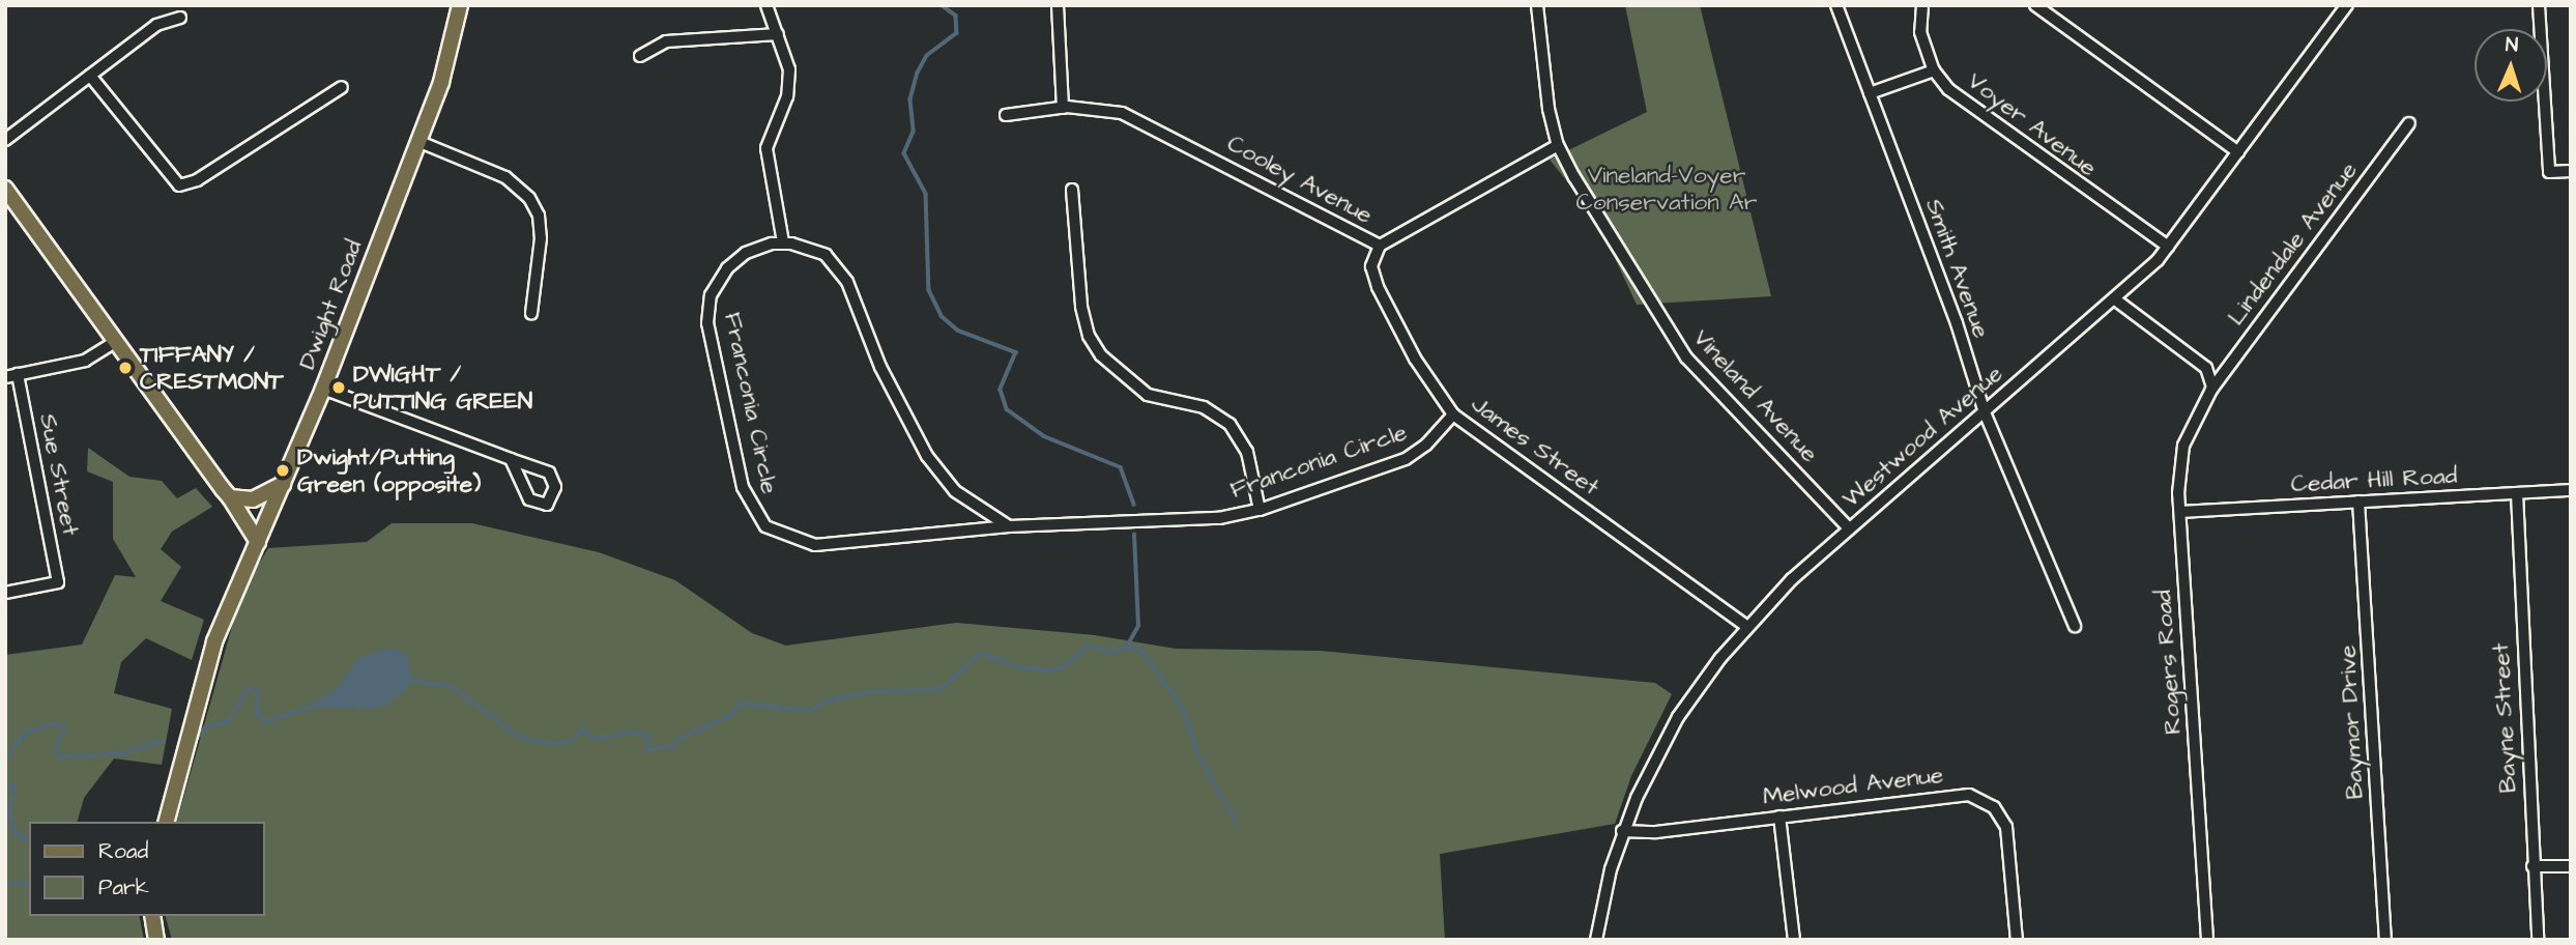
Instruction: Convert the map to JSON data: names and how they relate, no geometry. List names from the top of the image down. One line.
{"streets":{"main road":["Dwight Road"],"street":["Voyer Avenue","Cooley Avenue","Lindendale Avenue","Smith Avenue","Vineland Avenue","Franconia Circle","Westwood Avenue","James Street","Sue Street","Cedar Hill Road","Rogers Road","Bayne Street","Baymor Drive","Melwood Avenue"]},"crossings":[["Voyer Avenue","Smith Avenue"],["Voyer Avenue","Westwood Avenue"],["Cooley Avenue","Vineland Avenue"],["Cooley Avenue","James Street"],["Lindendale Avenue","Rogers Road"],["Smith Avenue","Westwood Avenue"],["Vineland Avenue","Westwood Avenue"],["Franconia Circle","James Street"],["Westwood Avenue","James Street"],["Westwood Avenue","Melwood Avenue"],["Cedar Hill Road","Rogers Road"],["Cedar Hill Road","Bayne Street"],["Cedar Hill Road","Baymor Drive"]],"parks":["Vineland-Voyer Conservation Ar"],"places":["TIFFANY / CRESTMONT","DWIGHT / PUTTING GREEN","Dwight/Putting Green (opposite)"],"legend":["Road","Park"],"north":"top"}
